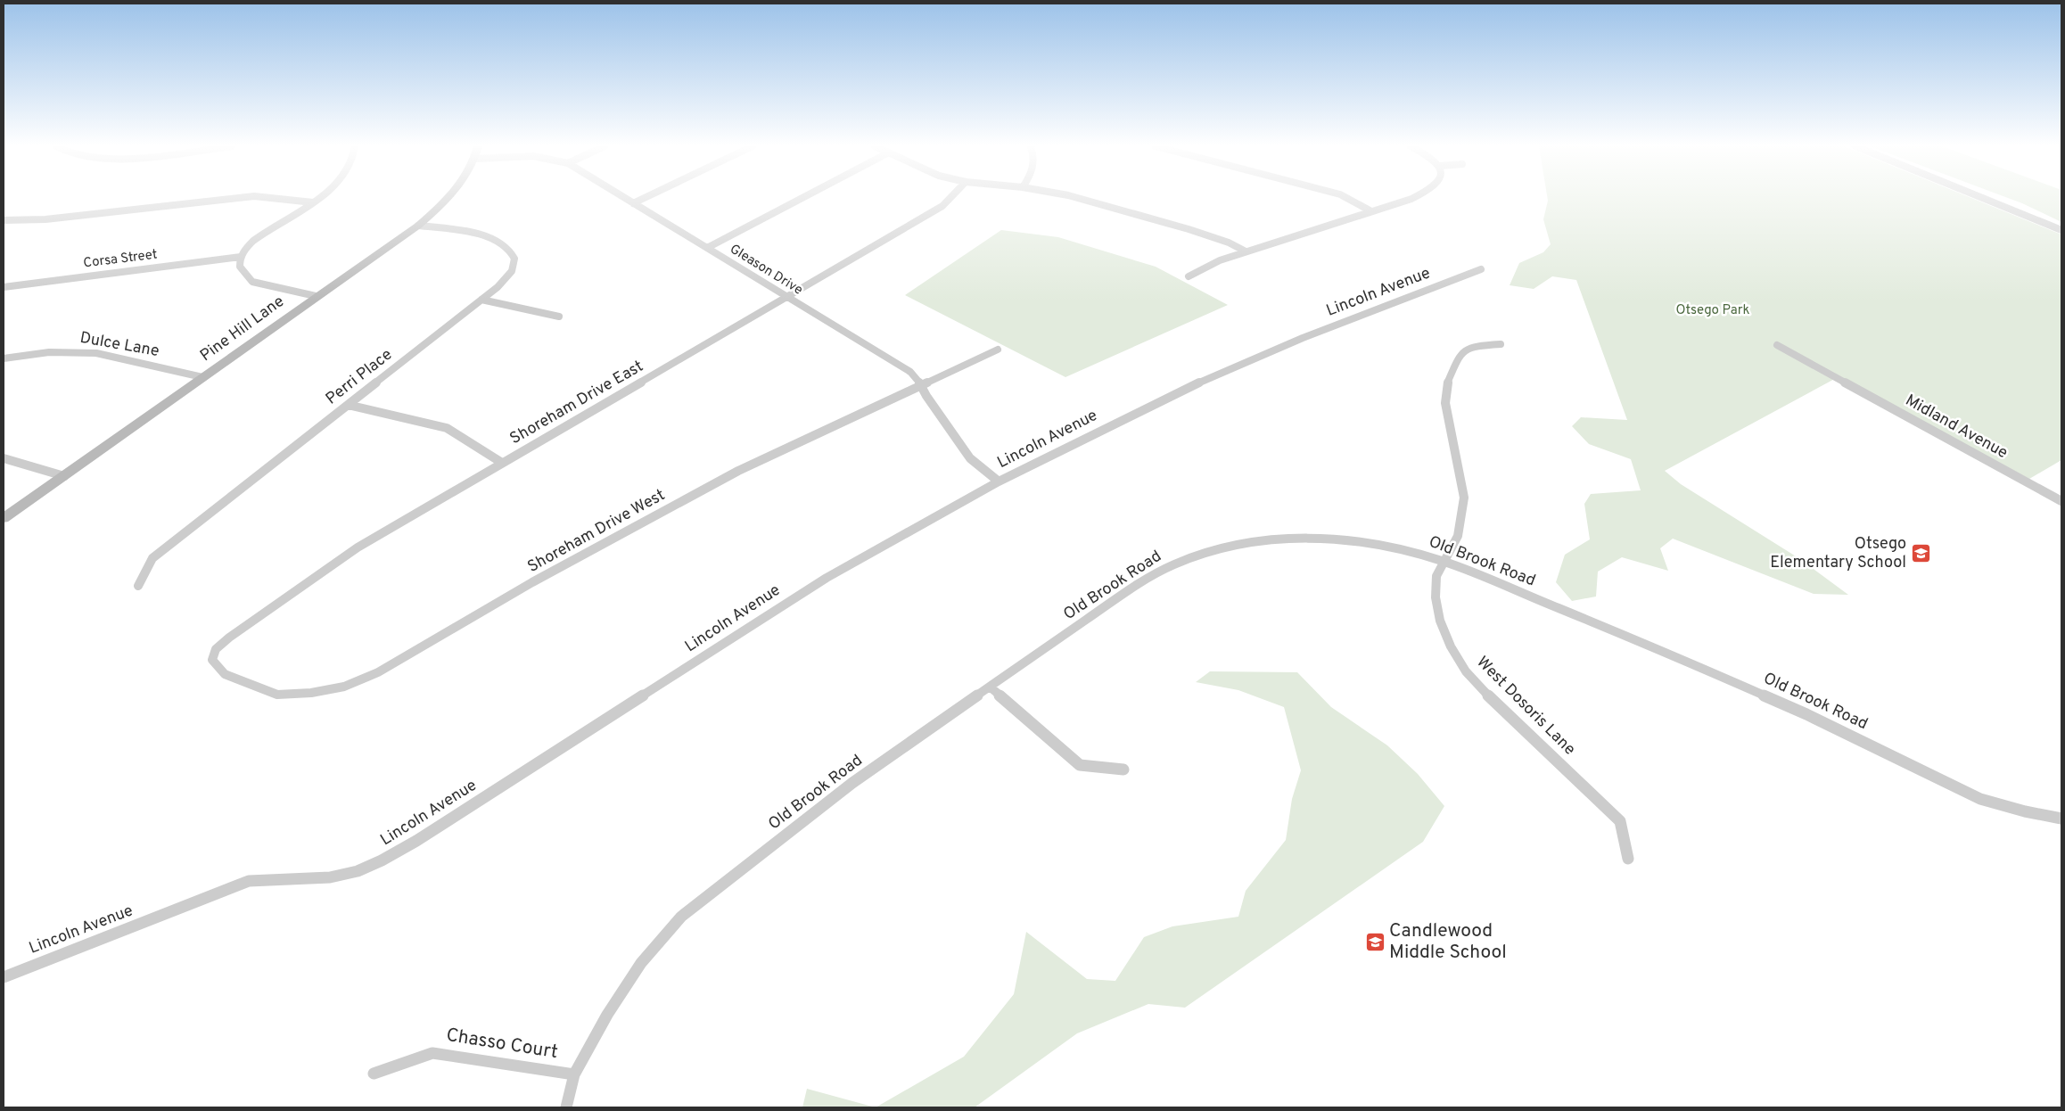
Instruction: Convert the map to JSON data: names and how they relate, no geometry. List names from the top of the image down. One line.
{"streets":{"street":["Corsa Street","Gleason Drive","Lincoln Avenue","Pine Hill Lane","Dulce Lane","Perri Place","Shoreham Drive East","Midland Avenue","Shoreham Drive West","Old Brook Road","West Dosoris Lane","Chasso Court"]},"crossings":[["Gleason Drive","Lincoln Avenue"],["Gleason Drive","Shoreham Drive East"],["Gleason Drive","Shoreham Drive West"],["Pine Hill Lane","Dulce Lane"],["Pine Hill Lane","Perri Place"],["Shoreham Drive East","Shoreham Drive West"],["Old Brook Road","West Dosoris Lane"],["Old Brook Road","Chasso Court"]],"parks":["Otsego Park"],"places":{"school or university":["Otsego Elementary School","Candlewood Middle School"]}}
